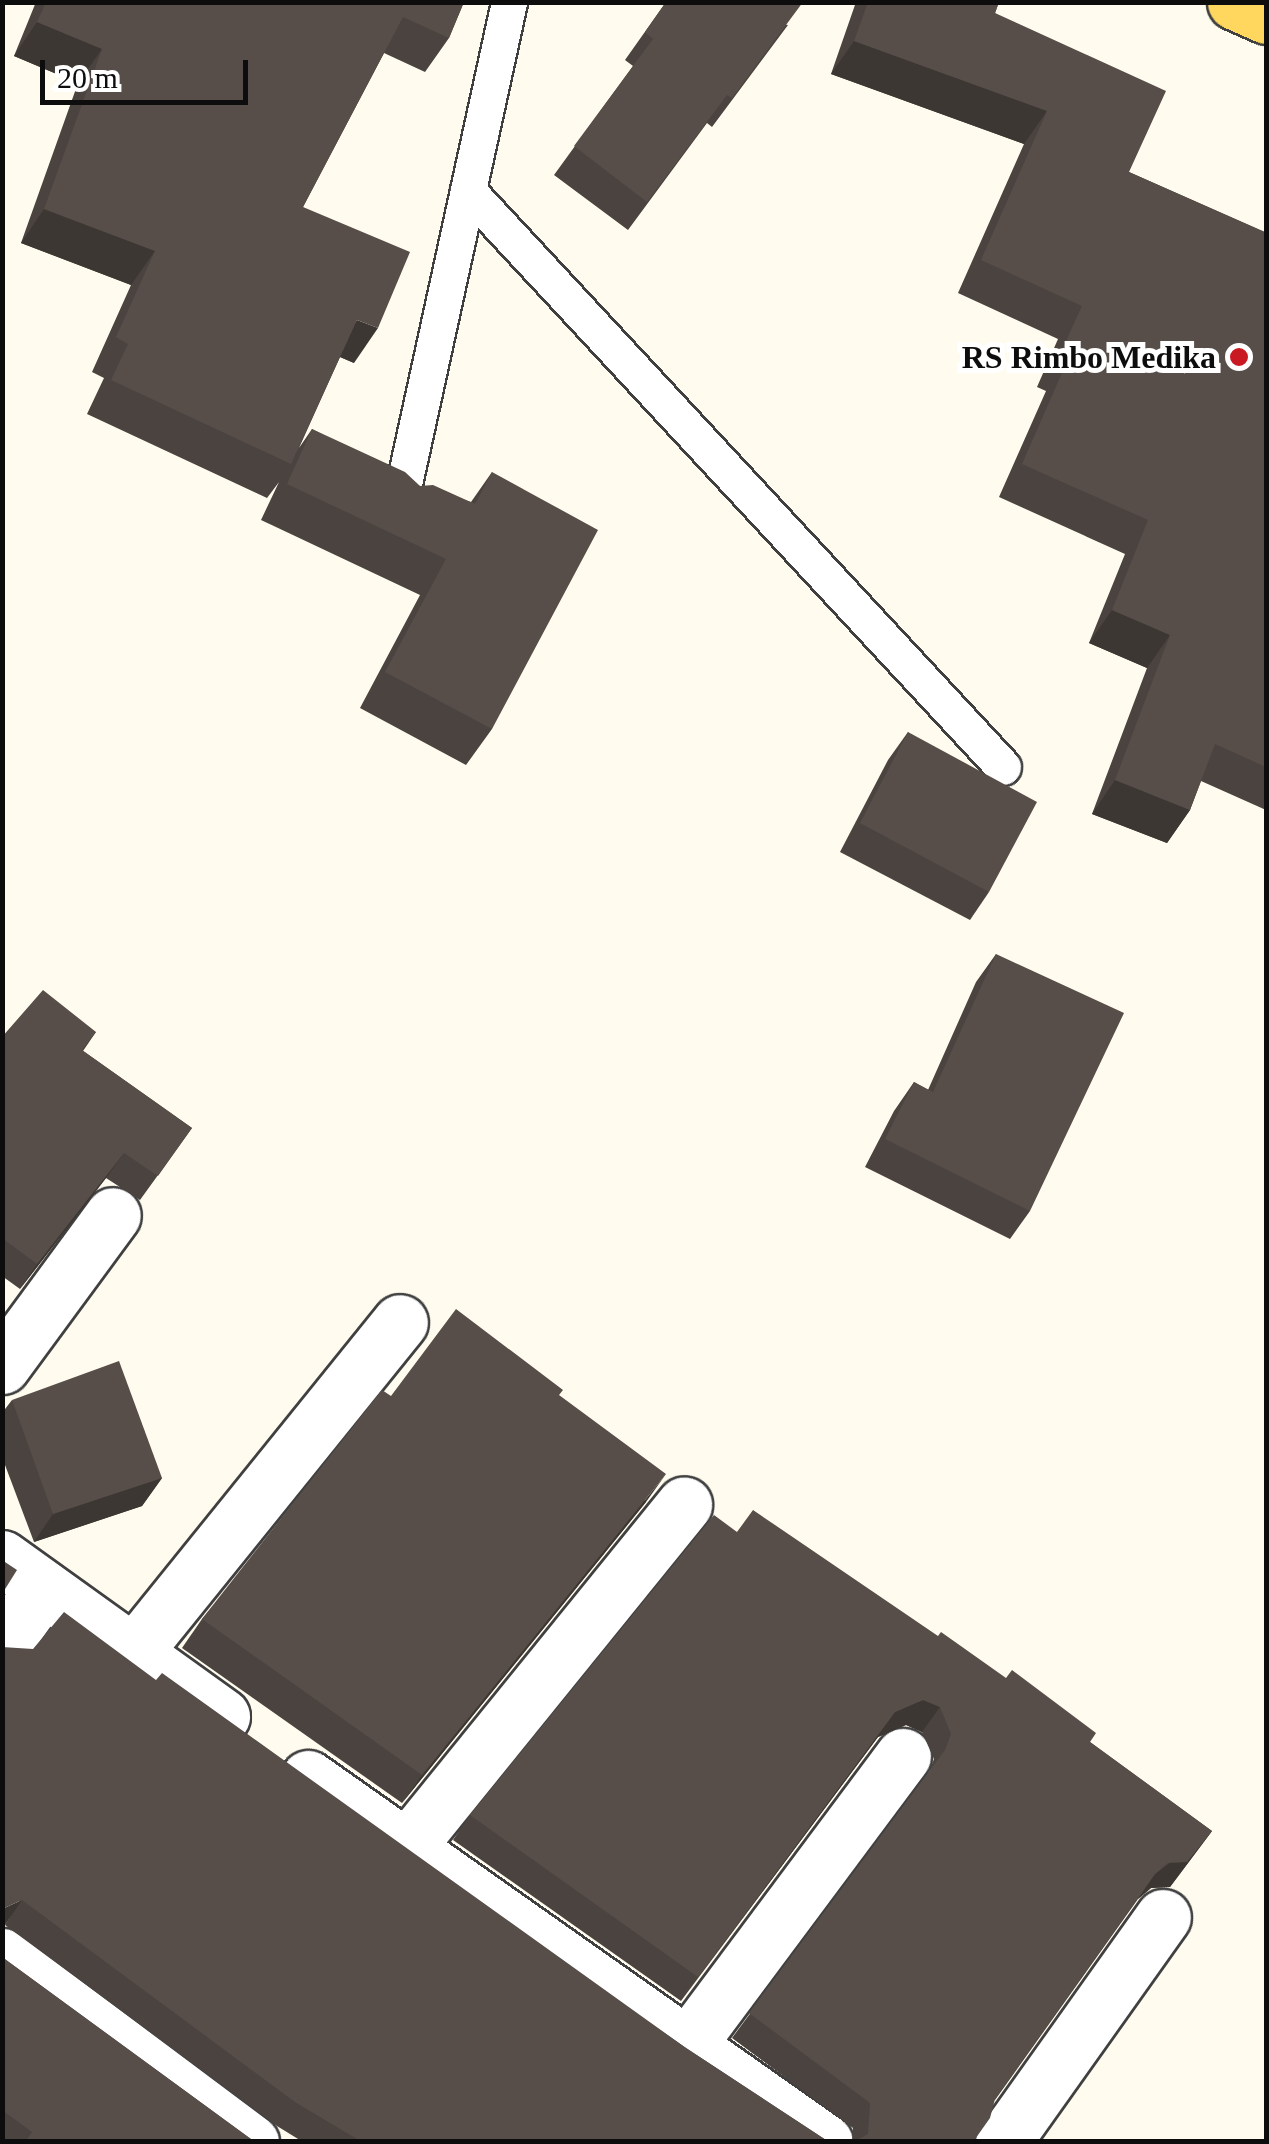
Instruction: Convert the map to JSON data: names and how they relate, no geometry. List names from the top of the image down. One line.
{"places":["RS Rimbo Medika"],"scale_bar":"20 m"}
